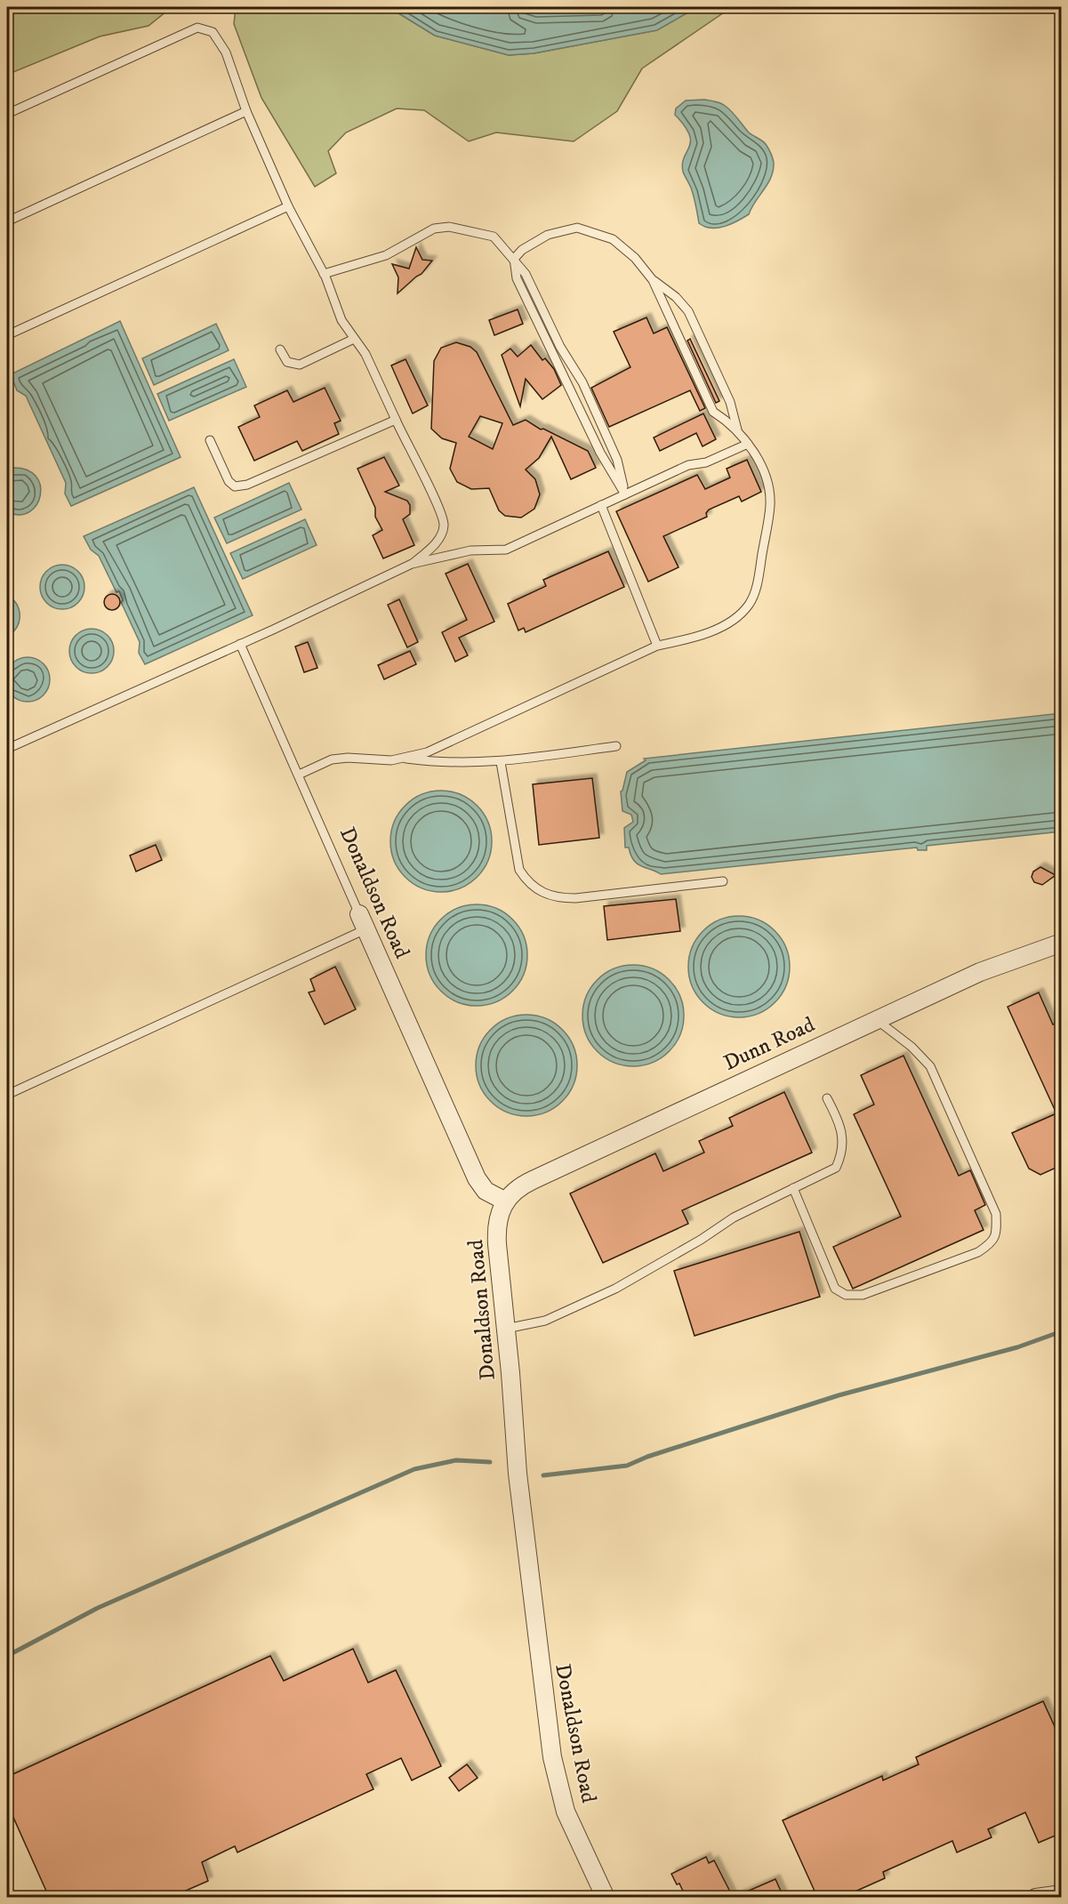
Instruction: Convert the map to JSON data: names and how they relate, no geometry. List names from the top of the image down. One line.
{"streets":{"street":["Donaldson Road","Dunn Road"]},"crossings":[["Donaldson Road","Dunn Road"]]}
